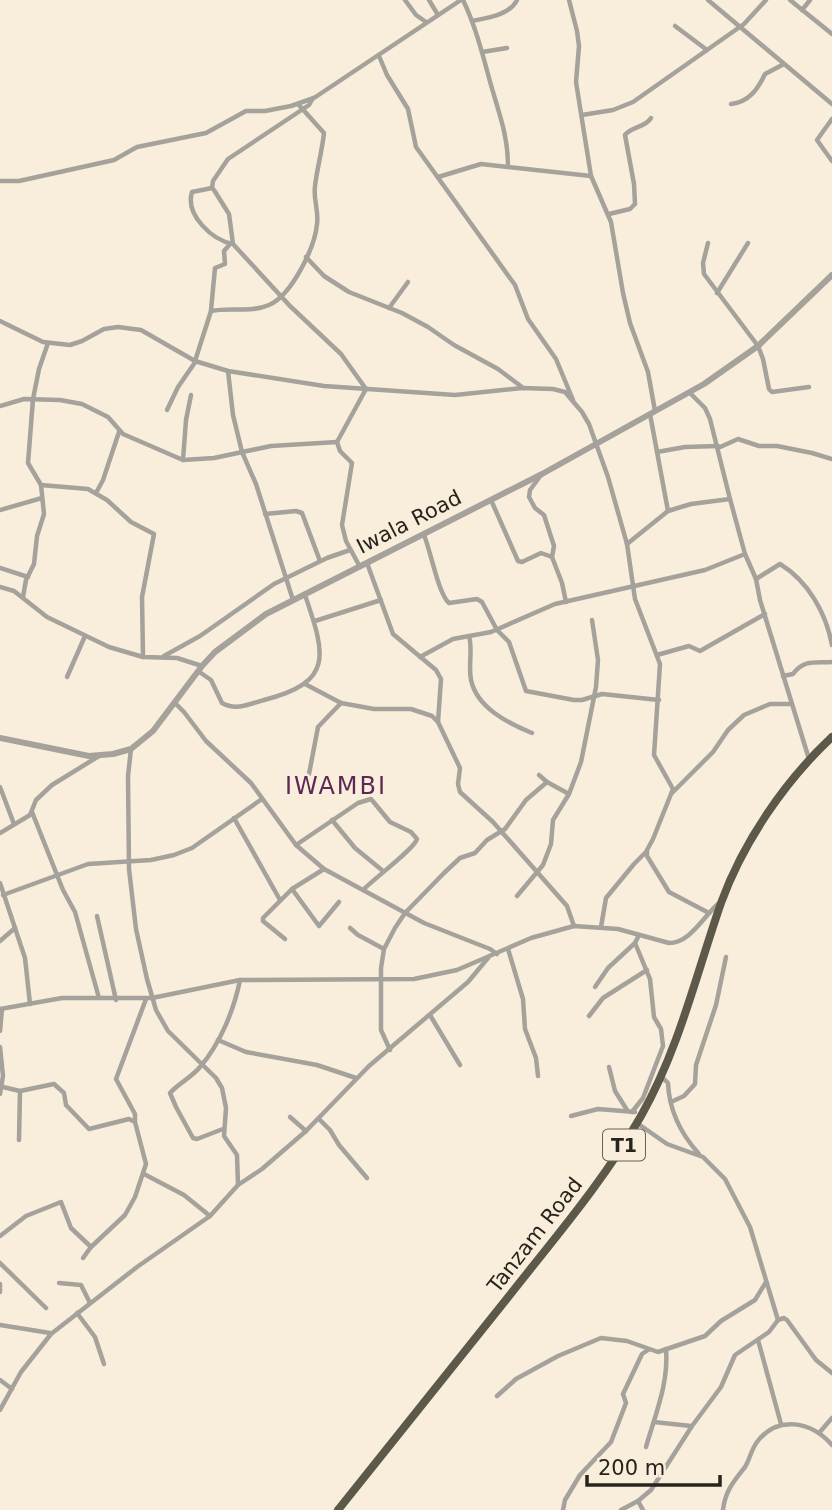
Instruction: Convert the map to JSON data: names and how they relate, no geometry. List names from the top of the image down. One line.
{"streets":{"highway":["T1","Tanzam Road"],"street":["Iwala Road"]},"districts":["IWAMBI"],"scale_bar":"200 m"}
